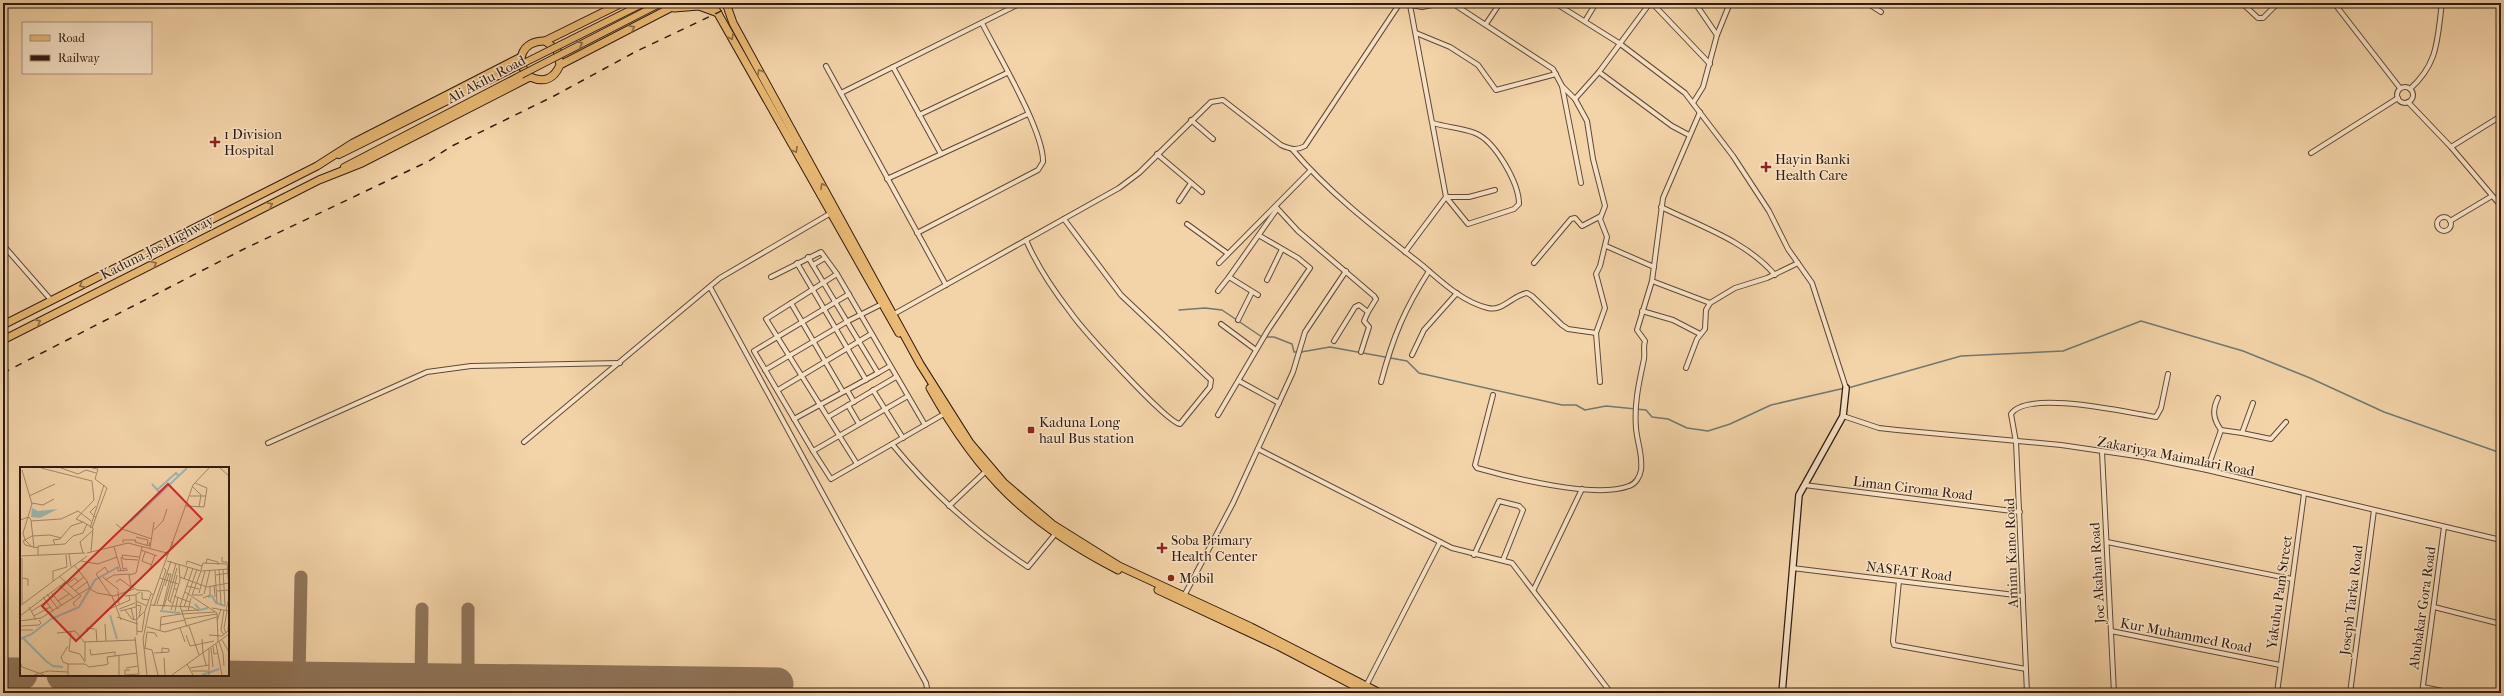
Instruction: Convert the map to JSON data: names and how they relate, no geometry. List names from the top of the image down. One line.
{"streets":{"highway":["Kaduna-Jos Highway"],"main road":["Ali Akilu Road"],"street":["Zakariyya Maimalari Road","Liman Ciroma Road","Aminu Kano Road","NASFAT Road","Joe Akahan Road","Yakubu Pam Street","Joseph Tarka Road","Abubakar Gora Road","Kur Muhammed Road"]},"crossings":[["Ali Akilu Road","Kaduna-Jos Highway"],["Zakariyya Maimalari Road","Aminu Kano Road"],["Zakariyya Maimalari Road","Joe Akahan Road"],["Zakariyya Maimalari Road","Yakubu Pam Street"],["Zakariyya Maimalari Road","Joseph Tarka Road"],["Zakariyya Maimalari Road","Abubakar Gora Road"],["Liman Ciroma Road","Aminu Kano Road"],["Aminu Kano Road","NASFAT Road"],["Joe Akahan Road","Kur Muhammed Road"],["Yakubu Pam Street","Kur Muhammed Road"]],"places":{"health":["1 Division Hospital","Hayin Banki Health Care","Soba Primary Health Center"],"transit":["Kaduna Long haul Bus station"],"other":["Mobil"]},"legend":["Road","Railway"]}
